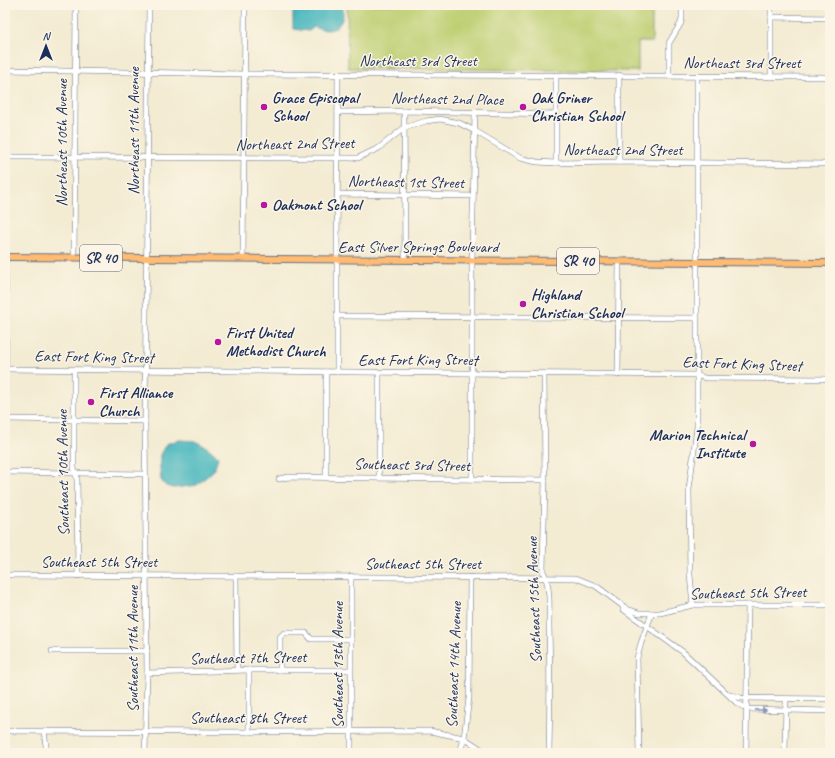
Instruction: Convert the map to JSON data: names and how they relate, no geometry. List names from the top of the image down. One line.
{"streets":{"main road":["East Silver Springs Boulevard","SR 40"],"street":["Northeast 3rd Street","Northeast 2nd Place","Northeast 11th Avenue","Northeast 10th Avenue","Northeast 2nd Street","Northeast 1st Street","East Fort King Street","Southeast 3rd Street","Southeast 10th Avenue","Southeast 5th Street","Southeast 15th Avenue","Southeast 11th Avenue","Southeast 7th Street","Southeast 13th Avenue","Southeast 14th Avenue","Southeast 8th Street"]},"crossings":[["Northeast 3rd Street","Northeast 11th Avenue"],["Northeast 3rd Street","Northeast 10th Avenue"],["Northeast 11th Avenue","Northeast 2nd Street"],["Northeast 11th Avenue","East Silver Springs Boulevard"],["Northeast 11th Avenue","Southeast 11th Avenue"],["Northeast 10th Avenue","Northeast 2nd Street"],["Northeast 10th Avenue","East Silver Springs Boulevard"],["East Silver Springs Boulevard","Southeast 11th Avenue"],["East Fort King Street","Southeast 10th Avenue"],["East Fort King Street","Southeast 15th Avenue"],["East Fort King Street","Southeast 11th Avenue"],["Southeast 3rd Street","Southeast 15th Avenue"],["Southeast 10th Avenue","Southeast 5th Street"],["Southeast 5th Street","Southeast 15th Avenue"],["Southeast 5th Street","Southeast 11th Avenue"],["Southeast 5th Street","Southeast 13th Avenue"],["Southeast 5th Street","Southeast 14th Avenue"],["Southeast 11th Avenue","Southeast 7th Street"],["Southeast 11th Avenue","Southeast 8th Street"],["Southeast 7th Street","Southeast 13th Avenue"],["Southeast 13th Avenue","Southeast 8th Street"],["Southeast 14th Avenue","Southeast 8th Street"]],"places":["Grace Episcopal School","Oak Griner Christian School","Oakmont School","Highland Christian School","First United Methodist Church","First Alliance Church","Marion Technical Institute"],"north":"top"}
